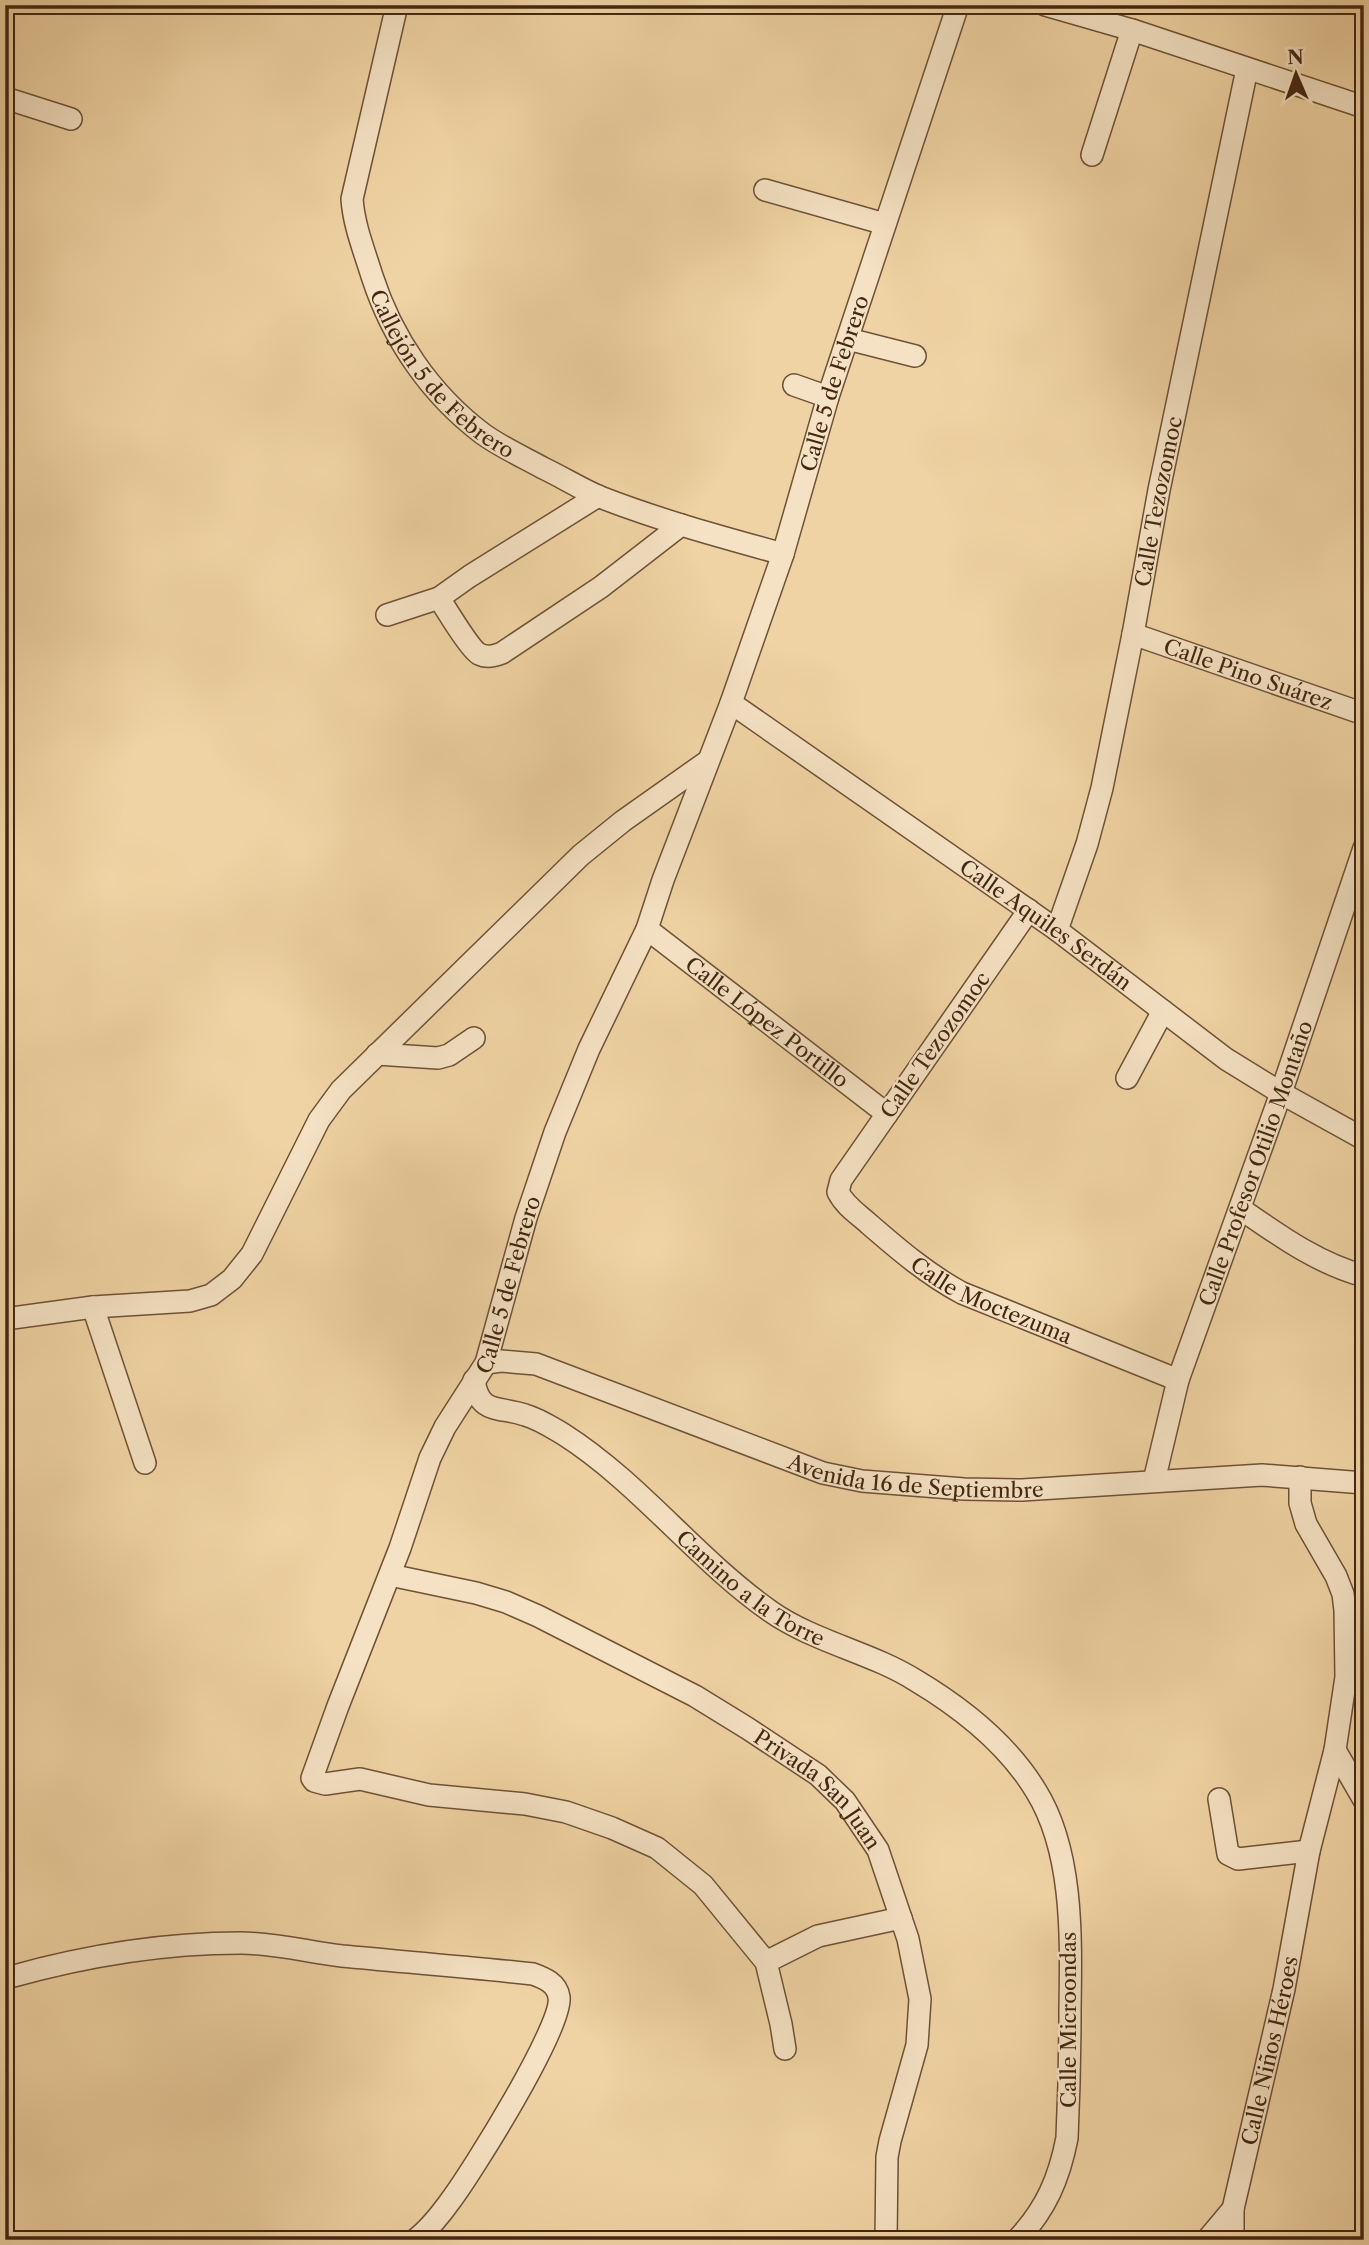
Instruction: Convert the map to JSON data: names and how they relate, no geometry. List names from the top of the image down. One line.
{"streets":{"street":["Callejón 5 de Febrero","Calle 5 de Febrero","Calle Tezozomoc","Calle Pino Suárez","Calle Aquiles Serdán","Calle López Portillo","Calle Profesor Otilio Montaño","Calle Moctezuma","Avenida 16 de Septiembre","Camino a la Torre","Privada San Juan","Calle Microondas","Calle Niños Héroes"]},"crossings":[["Callejón 5 de Febrero","Calle 5 de Febrero"],["Calle 5 de Febrero","Calle Aquiles Serdán"],["Calle 5 de Febrero","Calle López Portillo"],["Calle 5 de Febrero","Avenida 16 de Septiembre"],["Calle 5 de Febrero","Camino a la Torre"],["Calle 5 de Febrero","Privada San Juan"],["Calle Tezozomoc","Calle Pino Suárez"],["Calle Tezozomoc","Calle Aquiles Serdán"],["Calle Tezozomoc","Calle López Portillo"],["Calle Tezozomoc","Calle Moctezuma"],["Calle Aquiles Serdán","Calle Profesor Otilio Montaño"],["Calle Profesor Otilio Montaño","Calle Moctezuma"],["Calle Profesor Otilio Montaño","Avenida 16 de Septiembre"],["Avenida 16 de Septiembre","Camino a la Torre"],["Avenida 16 de Septiembre","Calle Niños Héroes"],["Camino a la Torre","Calle Microondas"]],"north":"top"}
